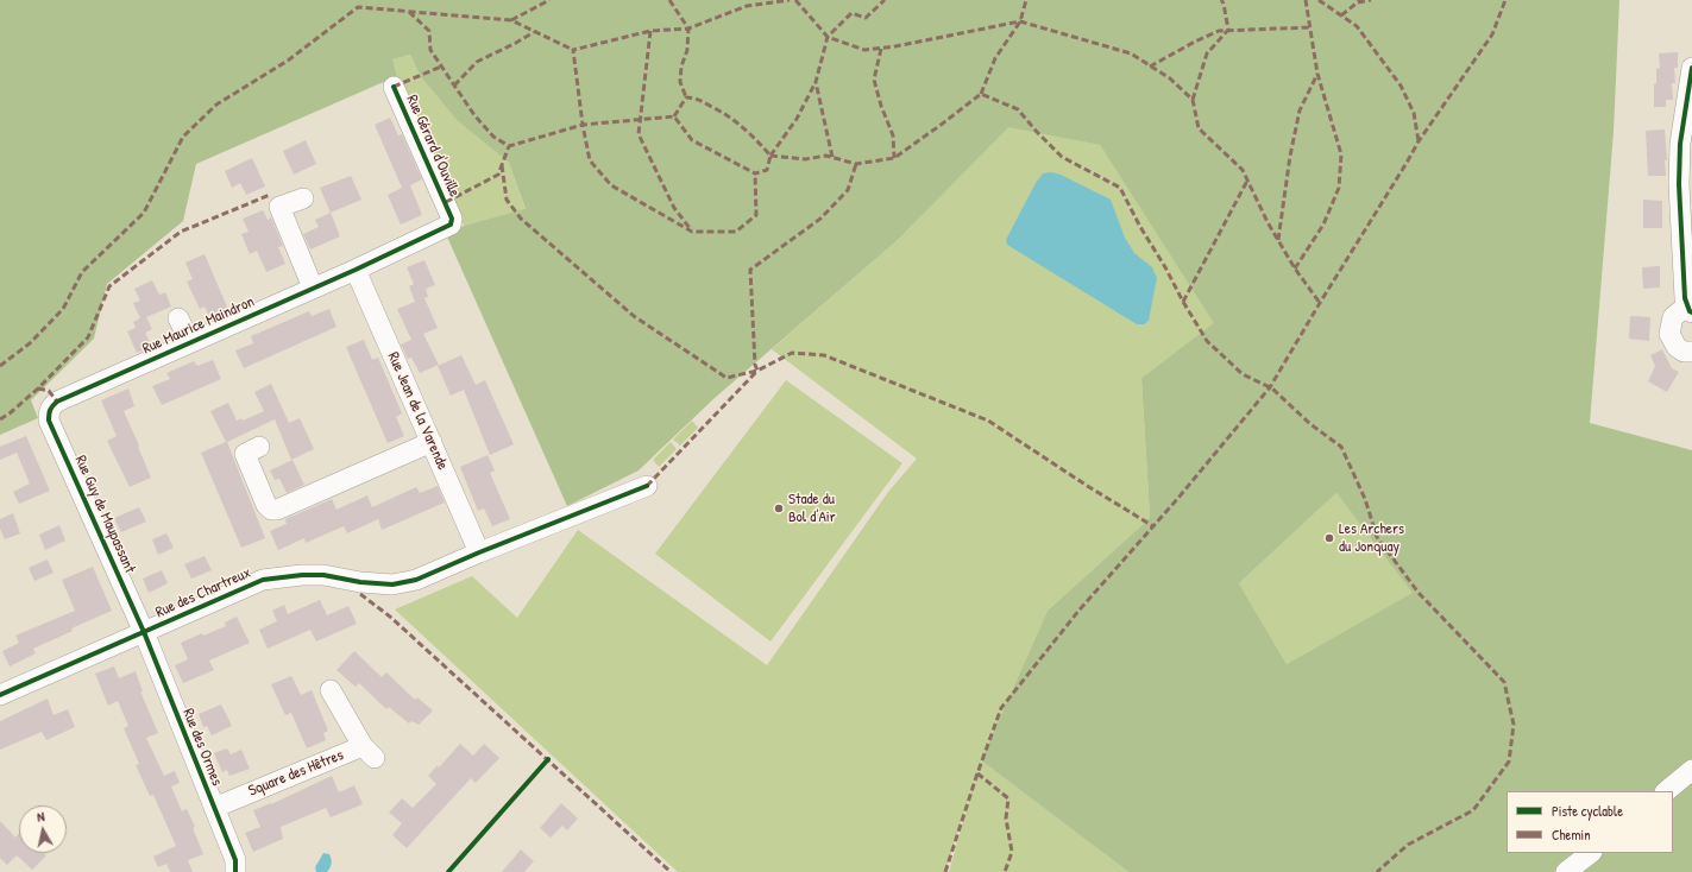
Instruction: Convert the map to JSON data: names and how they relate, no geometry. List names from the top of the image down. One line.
{"streets":{"street":["Rue Gérard d'Ouville","Rue Maurice Maindron","Rue Jean de la Varende","Rue Guy de Maupassant","Rue des Chartreux","Rue des Ormes","Square des Hêtres"]},"crossings":[["Rue Gérard d'Ouville","Rue Maurice Maindron"],["Rue Gérard d'Ouville","Rue Jean de la Varende"],["Rue Maurice Maindron","Rue Jean de la Varende"],["Rue Maurice Maindron","Rue Guy de Maupassant"],["Rue Jean de la Varende","Rue des Chartreux"],["Rue Guy de Maupassant","Rue des Chartreux"],["Rue Guy de Maupassant","Rue des Ormes"],["Rue des Chartreux","Rue des Ormes"],["Rue des Ormes","Square des Hêtres"]],"places":["Stade du Bol d'Air","Les Archers du Jonquay"],"legend":["Piste cyclable","Chemin"],"north":"top"}
